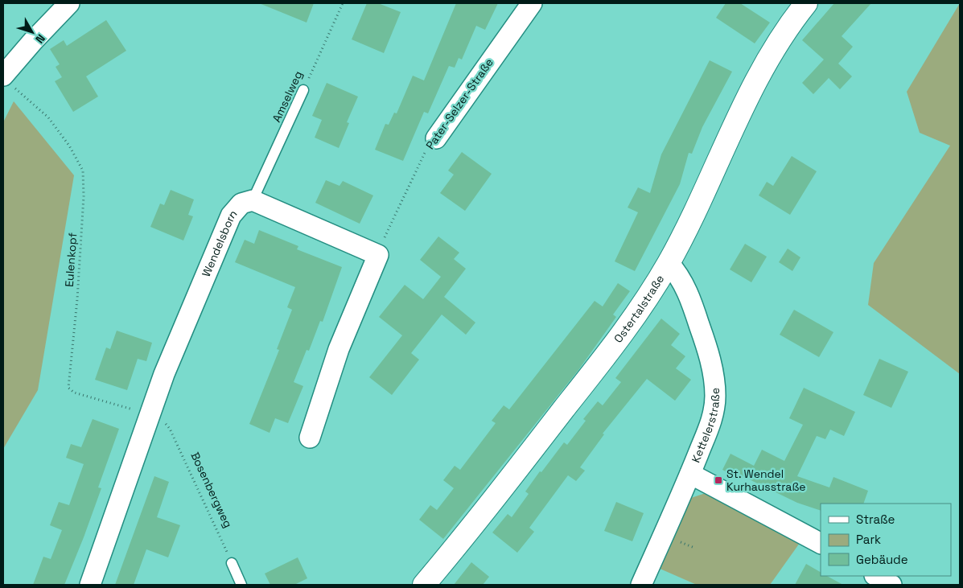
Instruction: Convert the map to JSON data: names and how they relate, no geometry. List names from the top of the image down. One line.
{"streets":{"street":["Pater-Selzer-Straße","Wendelsborn","Ostertalstraße","Kettelerstraße"],"lane":["Amselweg"],"path":["Eulenkopf","Bosenbergweg"]},"crossings":[["Amselweg","Wendelsborn"],["Wendelsborn","Eulenkopf"],["Wendelsborn","Bosenbergweg"],["Eulenkopf","Bosenbergweg"],["Ostertalstraße","Kettelerstraße"]],"places":{"transit":["St. Wendel Kurhausstraße"]},"legend":["Straße","Park","Gebäude"],"north":"bottom right"}
